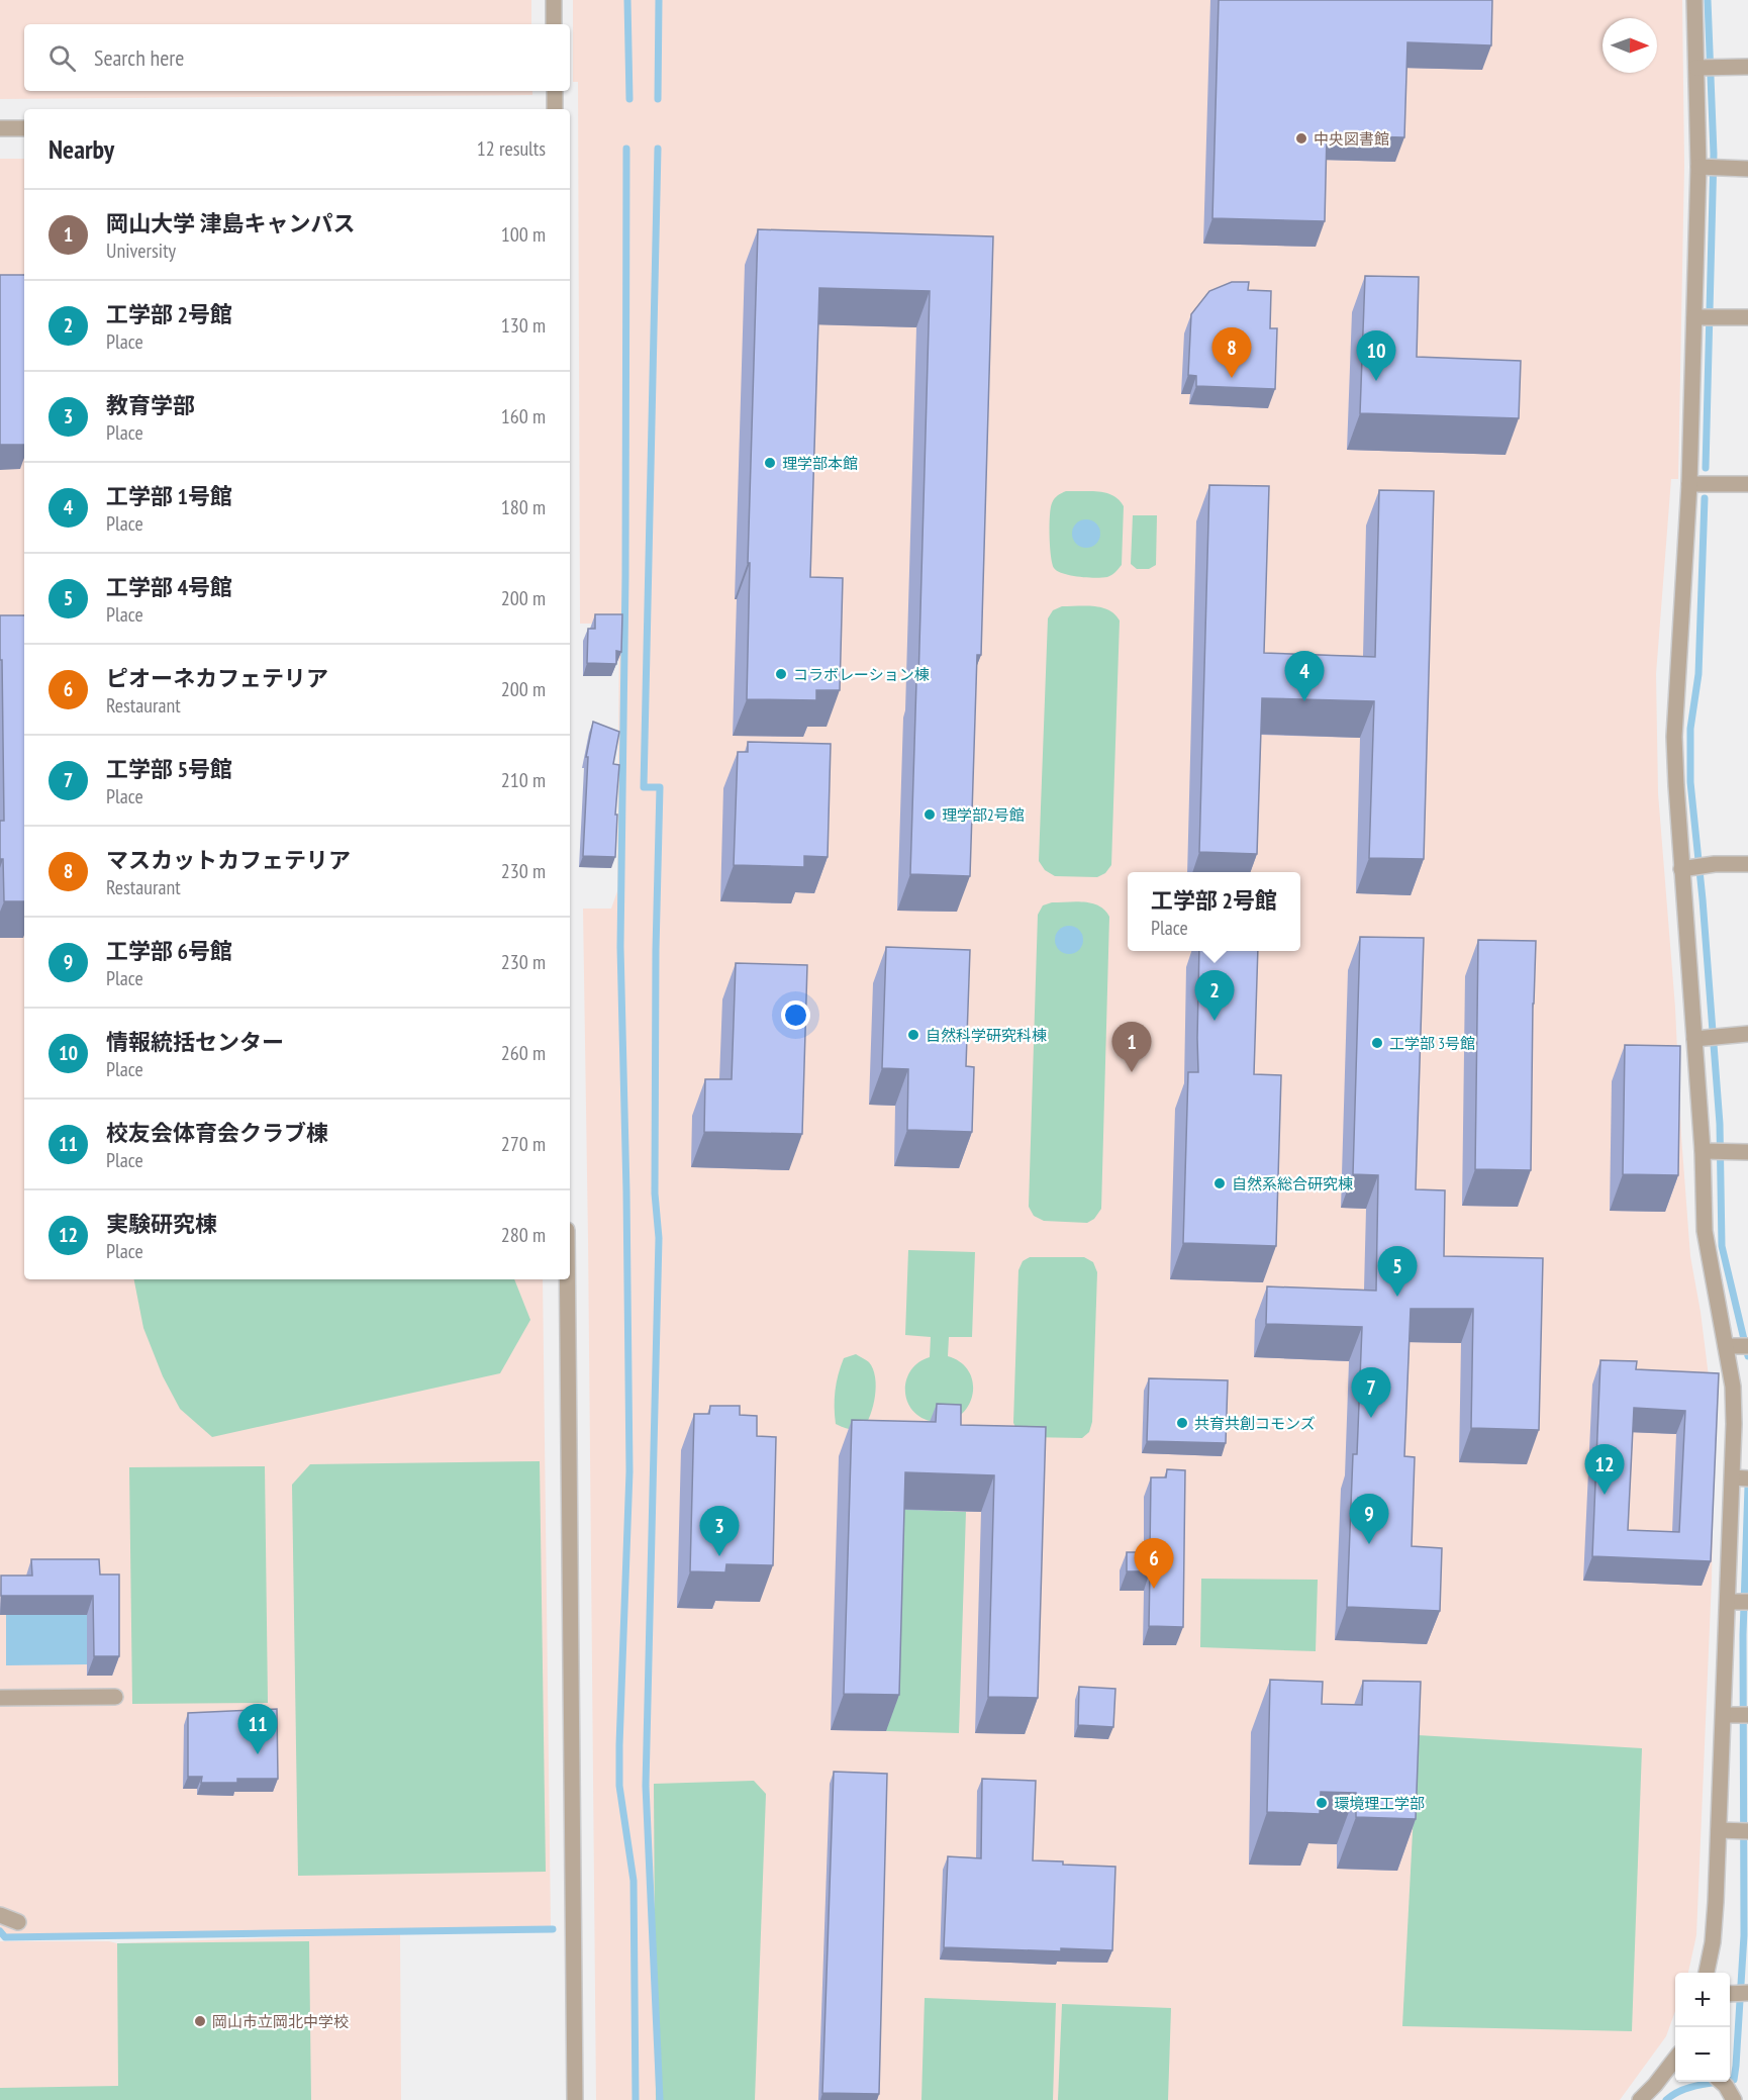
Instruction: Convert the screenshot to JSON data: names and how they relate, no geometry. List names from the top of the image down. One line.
{"places":["中央図書館","理学部本館","コラボレーション棟","理学部2号館","自然科学研究科棟","工学部 3号館","自然系総合研究棟","共育共創コモンズ","環境理工学部","岡山市立岡北中学校"],"north":"right","page":{"search":"Search here","heading":["Nearby","12 results"],"list":[{"mark":"1","name":"岡山大学 津島キャンパス","note":"University","value":"100 m"},{"mark":"2","name":"工学部 2号館","note":"Place","value":"130 m"},{"mark":"3","name":"教育学部","note":"Place","value":"160 m"},{"mark":"4","name":"工学部 1号館","note":"Place","value":"180 m"},{"mark":"5","name":"工学部 4号館","note":"Place","value":"200 m"},{"mark":"6","name":"ピオーネカフェテリア","note":"Restaurant","value":"200 m"},{"mark":"7","name":"工学部 5号館","note":"Place","value":"210 m"},{"mark":"8","name":"マスカットカフェテリア","note":"Restaurant","value":"230 m"},{"mark":"9","name":"工学部 6号館","note":"Place","value":"230 m"},{"mark":"10","name":"情報統括センター","note":"Place","value":"260 m"},{"mark":"11","name":"校友会体育会クラブ棟","note":"Place","value":"270 m"},{"mark":"12","name":"実験研究棟","note":"Place","value":"280 m"}],"pins":["8","10","4","2","1","5","7","12","9","3","6","11"],"popup":["工学部 2号館","Place"],"map_buttons":["+","−"]}}
